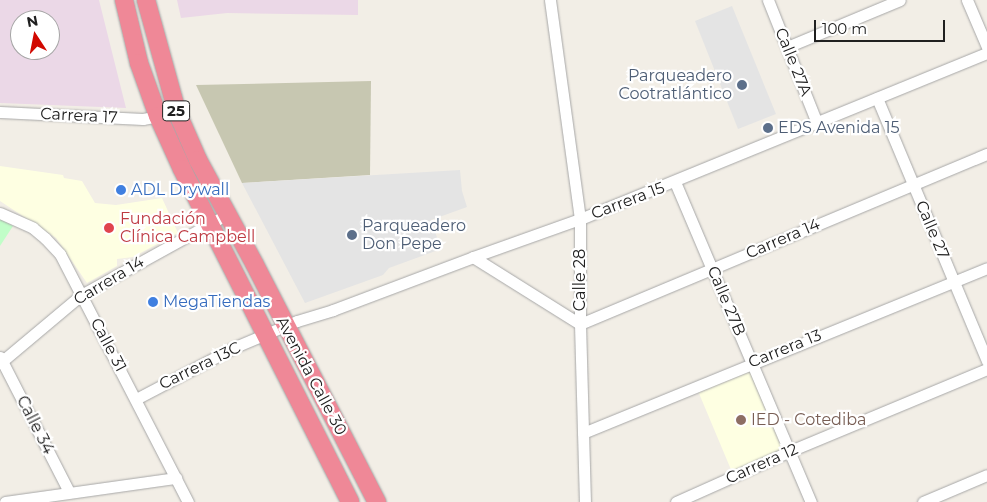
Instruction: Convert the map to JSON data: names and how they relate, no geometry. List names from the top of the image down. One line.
{"streets":{"highway":["25","Avenida Calle 30"],"street":["Calle 27A","Carrera 17","Carrera 15","Calle 27","Carrera 14","Calle 28","Calle 27B","Calle 31","Carrera 13","Carrera 13C","Calle 34","Carrera 12"]},"crossings":[["Calle 27A","Carrera 15"],["Carrera 17","Avenida Calle 30"],["Carrera 15","Calle 27"],["Carrera 15","Calle 28"],["Carrera 15","Calle 27B"],["Carrera 15","Carrera 13C"],["Carrera 15","Avenida Calle 30"],["Calle 27","Carrera 14"],["Calle 27","Carrera 13"],["Carrera 14","Calle 28"],["Carrera 14","Calle 27B"],["Carrera 14","Calle 31"],["Carrera 14","Avenida Calle 30"],["Carrera 14","Calle 34"],["Calle 28","Carrera 13"],["Calle 27B","Carrera 13"],["Calle 27B","Carrera 12"],["Calle 31","Carrera 13C"],["Carrera 13C","Avenida Calle 30"]],"places":["Parqueadero Cootratlántico","EDS Avenida 15","ADL Drywall","Fundación Clínica Campbell","Parqueadero Don Pepe","MegaTiendas","IED - Cotediba"],"scale_bar":"100 m","north":"top"}
